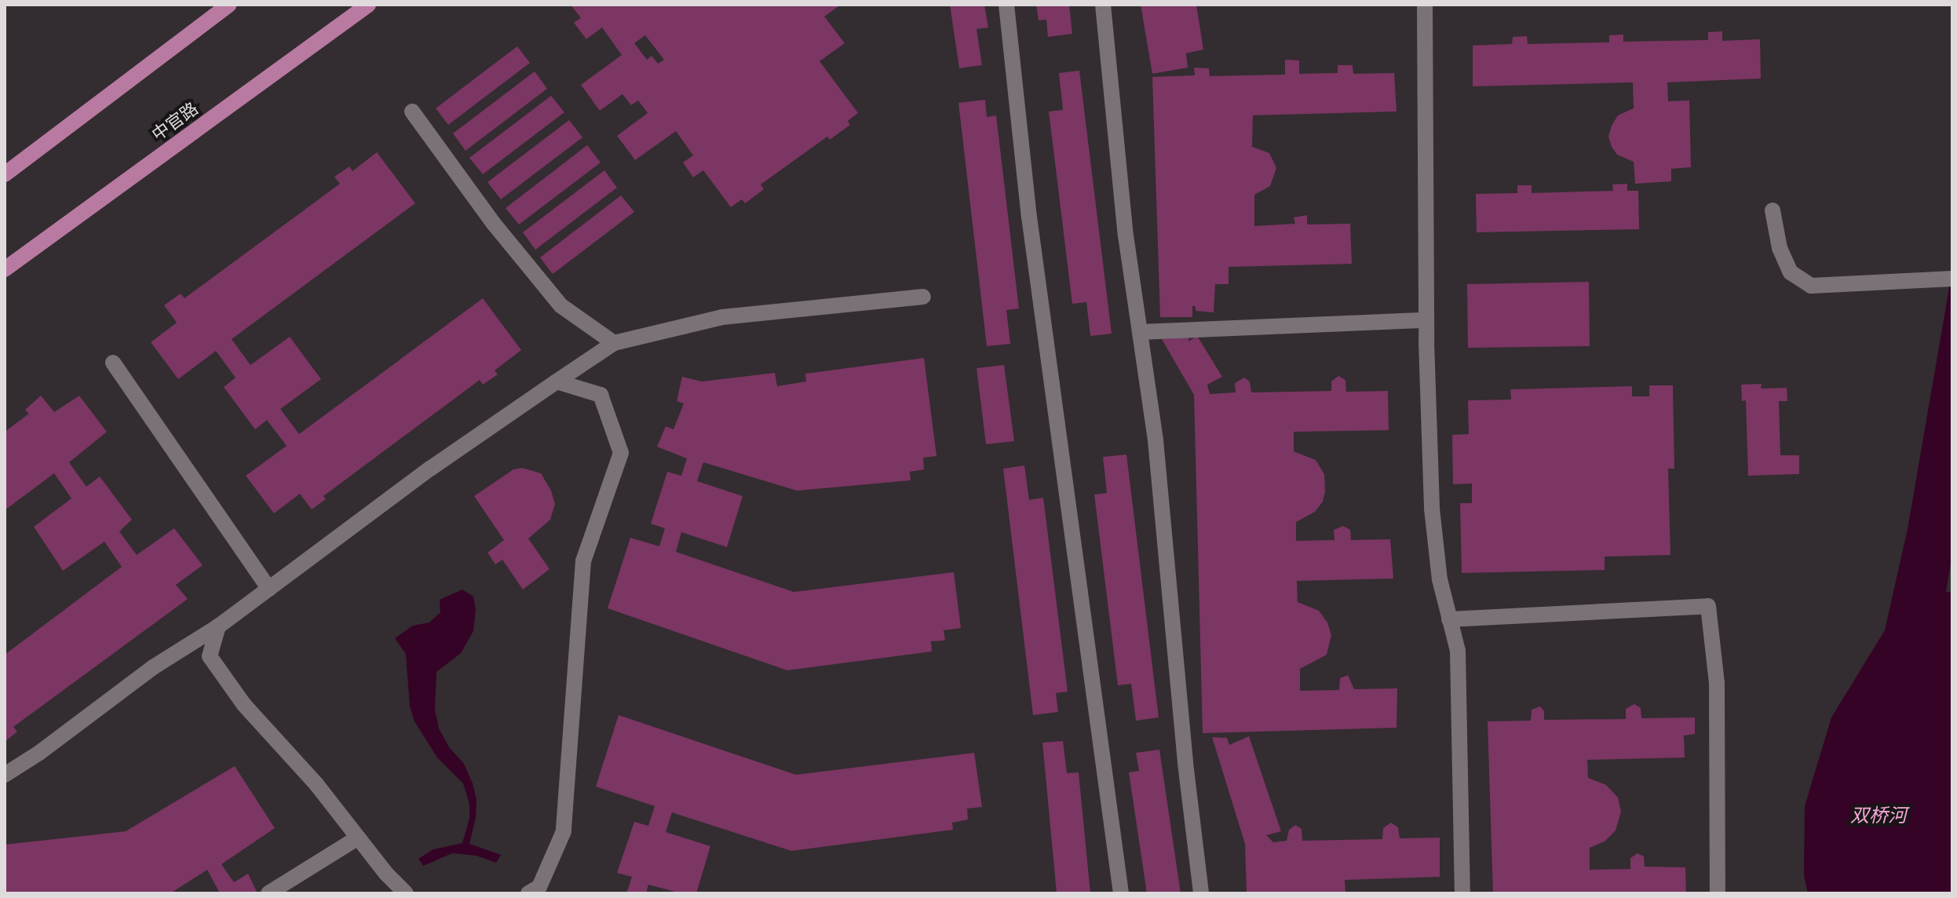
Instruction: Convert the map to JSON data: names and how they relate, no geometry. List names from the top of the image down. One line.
{"streets":{"main road":["中官路"]},"water":["双桥河"]}
